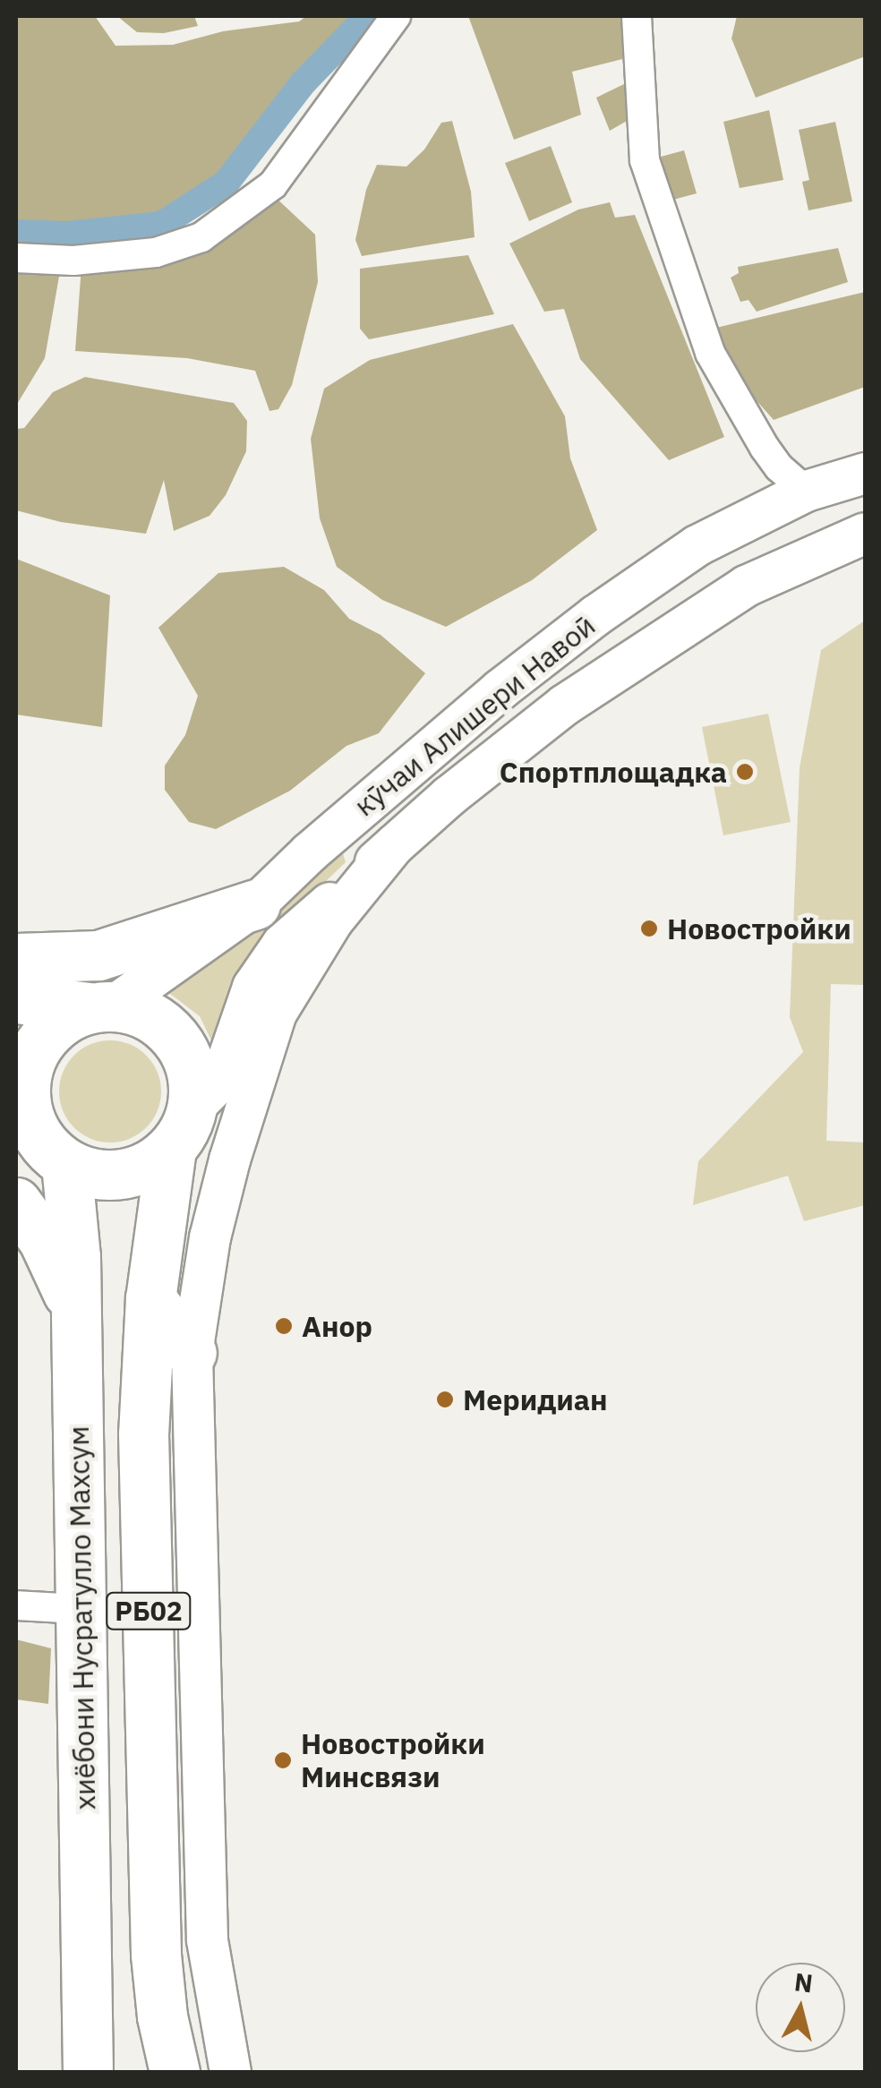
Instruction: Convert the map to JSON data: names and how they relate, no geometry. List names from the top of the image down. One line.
{"streets":{"highway":["РБ02","хиёбони Нусратулло Махсум"],"street":["кӯчаи Алишери Навоӣ"]},"crossings":[["кӯчаи Алишери Навоӣ","РБ02"],["кӯчаи Алишери Навоӣ","хиёбони Нусратулло Махсум"],["РБ02","хиёбони Нусратулло Махсум"]],"places":["Спортплощадка","Новостройки","Анор","Меридиан","Новостройки Минсвязи"],"north":"top"}
